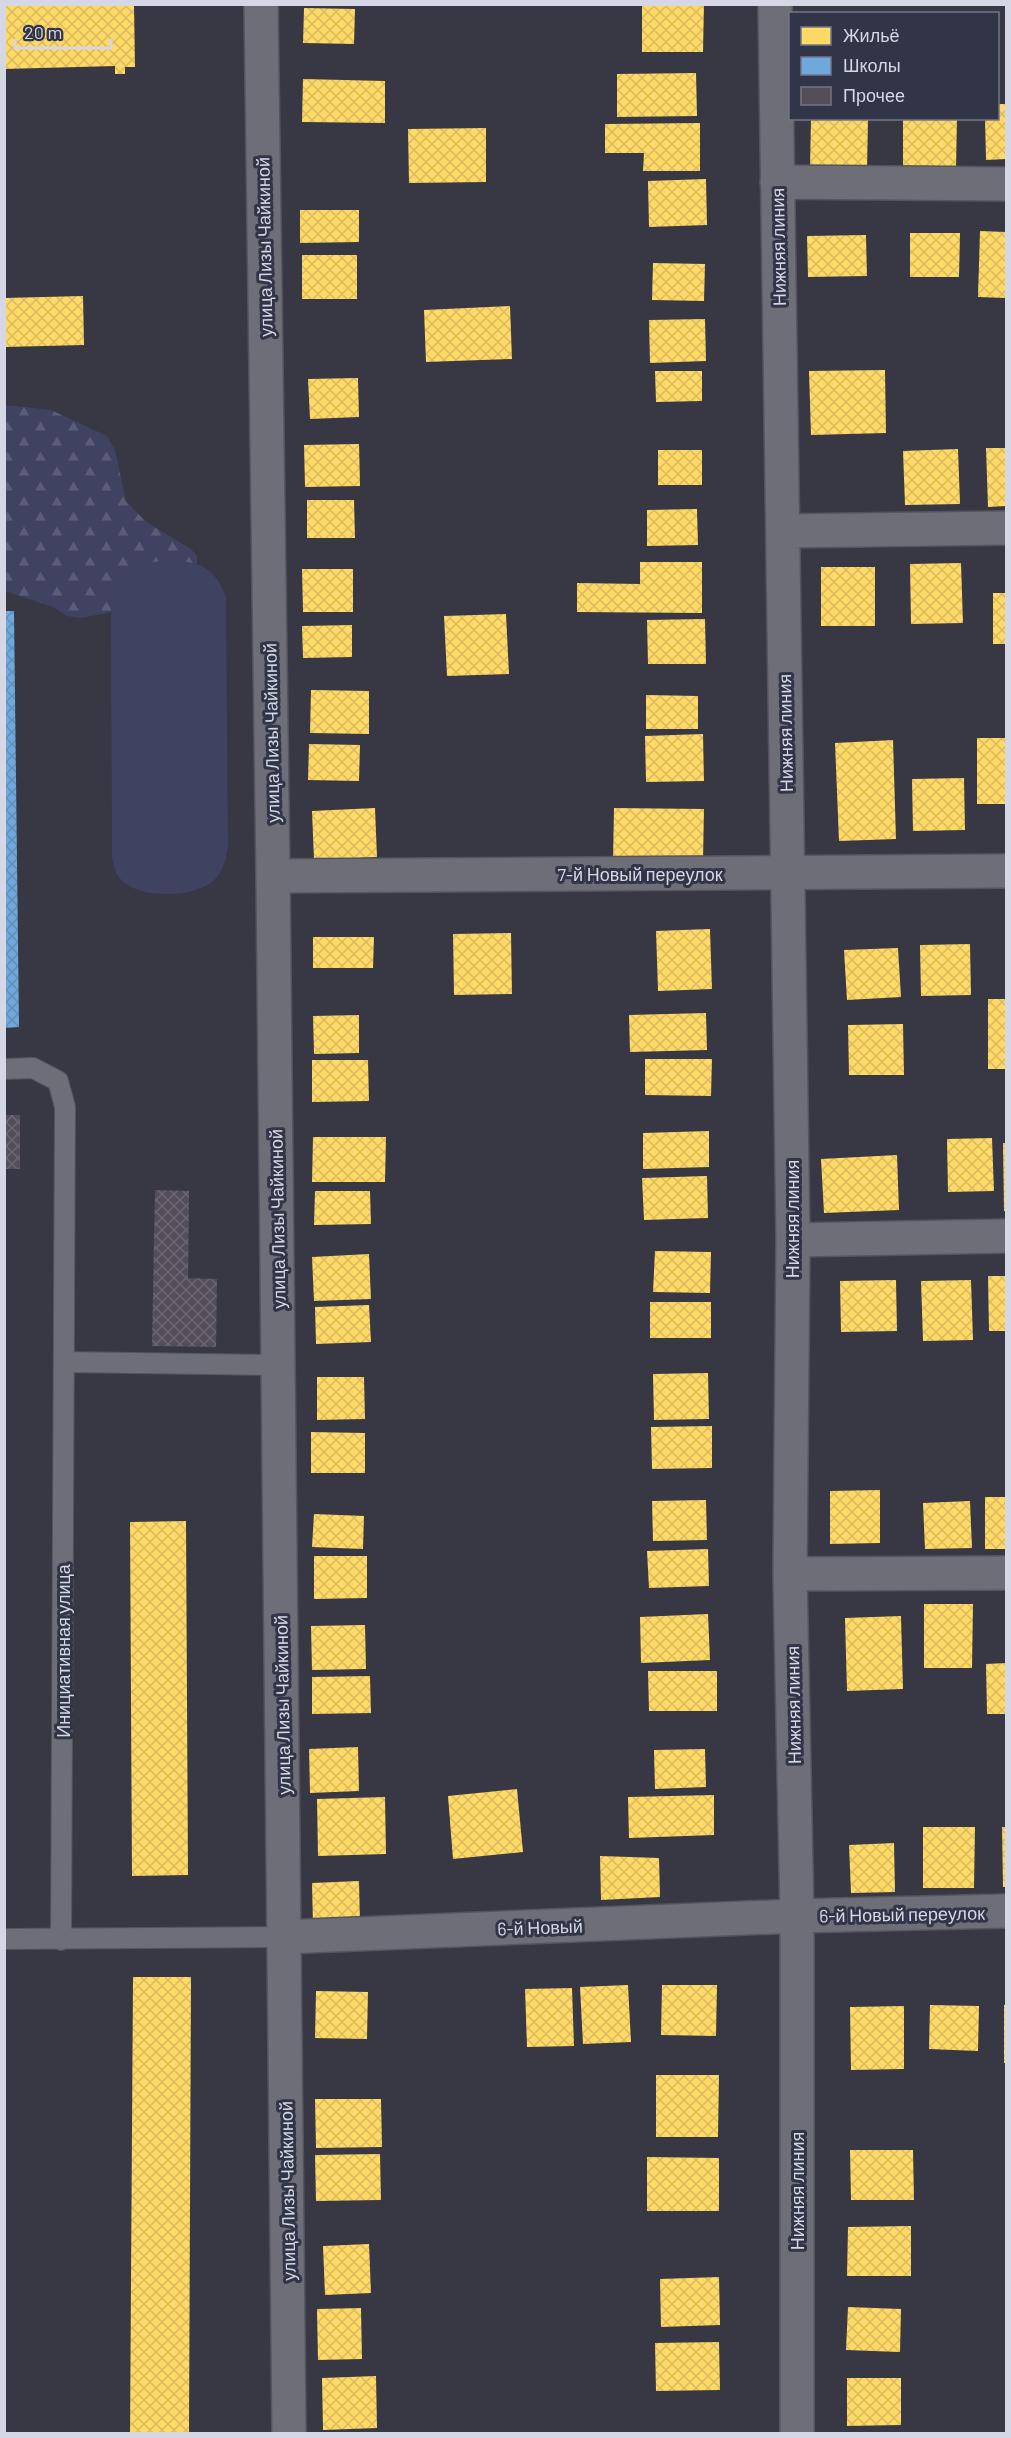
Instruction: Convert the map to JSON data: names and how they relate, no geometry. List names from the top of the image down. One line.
{"streets":{"street":["улица Лизы Чайкиной","Нижняя линия","7-й Новый переулок","6-й Новый переулок","6-й Новый"],"lane":["Инициативная улица"]},"crossings":[["улица Лизы Чайкиной","7-й Новый переулок"],["улица Лизы Чайкиной","6-й Новый"],["Нижняя линия","7-й Новый переулок"],["Нижняя линия","6-й Новый переулок"],["Нижняя линия","6-й Новый"],["6-й Новый переулок","6-й Новый"]],"legend":["Жильё","Школы","Прочее"],"scale_bar":"20 m"}
